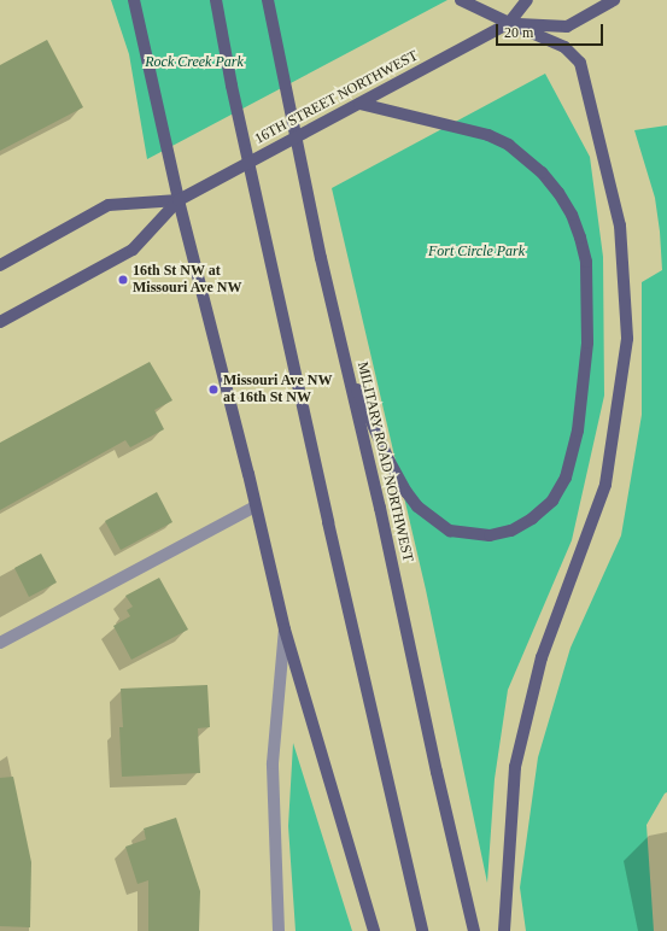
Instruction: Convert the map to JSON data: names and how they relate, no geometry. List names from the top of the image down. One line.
{"streets":{"main road":["16TH STREET NORTHWEST","MILITARY ROAD NORTHWEST"]},"parks":["Rock Creek Park","Fort Circle Park"],"places":["16th St NW at Missouri Ave NW","Missouri Ave NW at 16th St NW"],"scale_bar":"20 m"}
